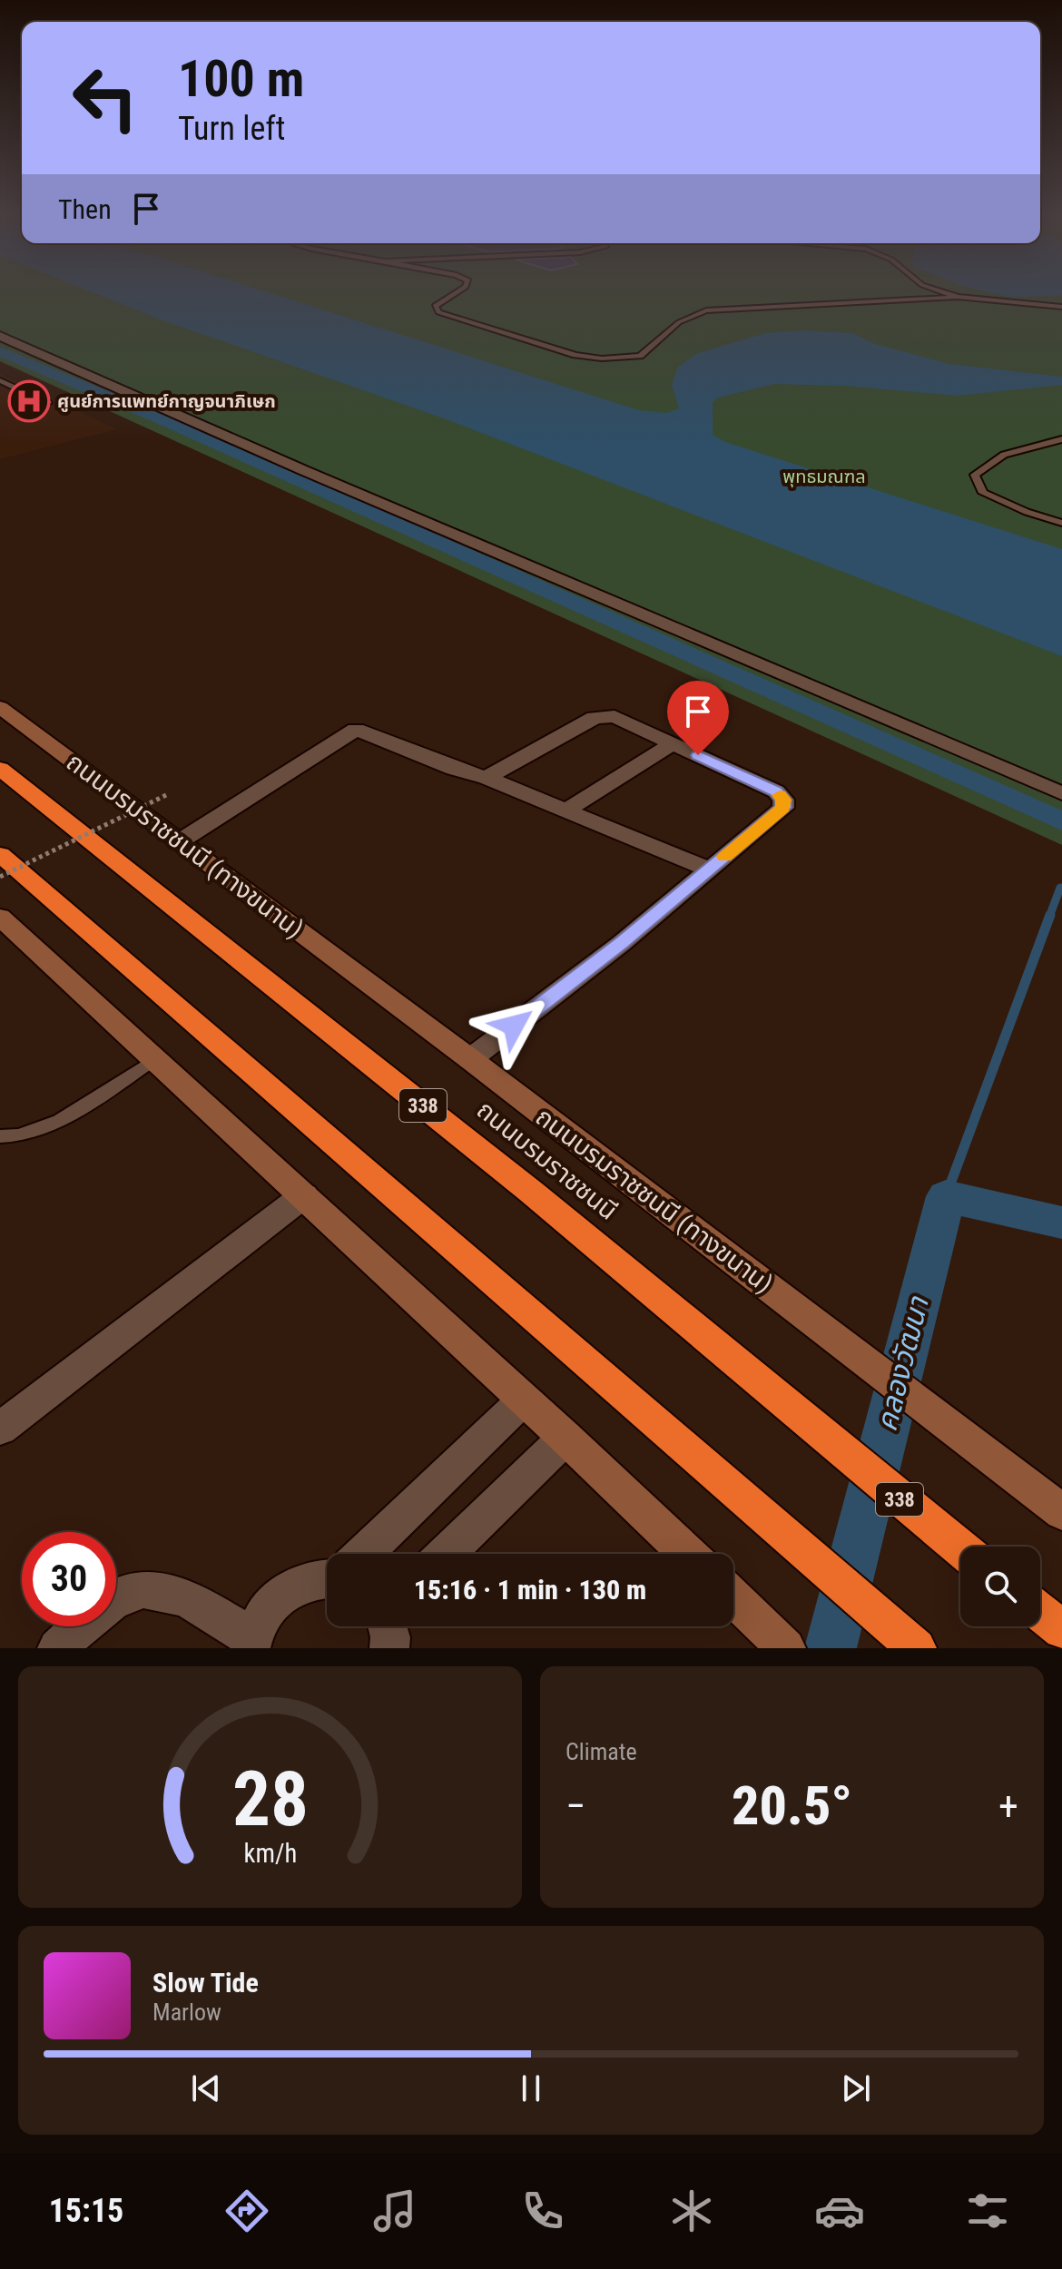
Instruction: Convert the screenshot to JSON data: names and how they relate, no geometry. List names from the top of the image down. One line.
{"streets":{"highway":["338","ถนนบรมราชชนนี"],"main road":["ถนนบรมราชชนนี (ทางขนาน)"]},"water":["คลองวัฒนา"],"parks":["พุทธมณฑล"],"places":{"hospital":["ศูนย์การแพทย์กาญจนาภิเษก"]},"page":{"turn":["100 m","Turn left"],"then":"Then","limit":"30","trip":"15:16 · 1 min · 130 m","tile":"Climate","heat":["−","20.5°","+"],"song":["Slow Tide","Marlow"],"tabs":"15:15","gauge":["28","km/h"]}}
